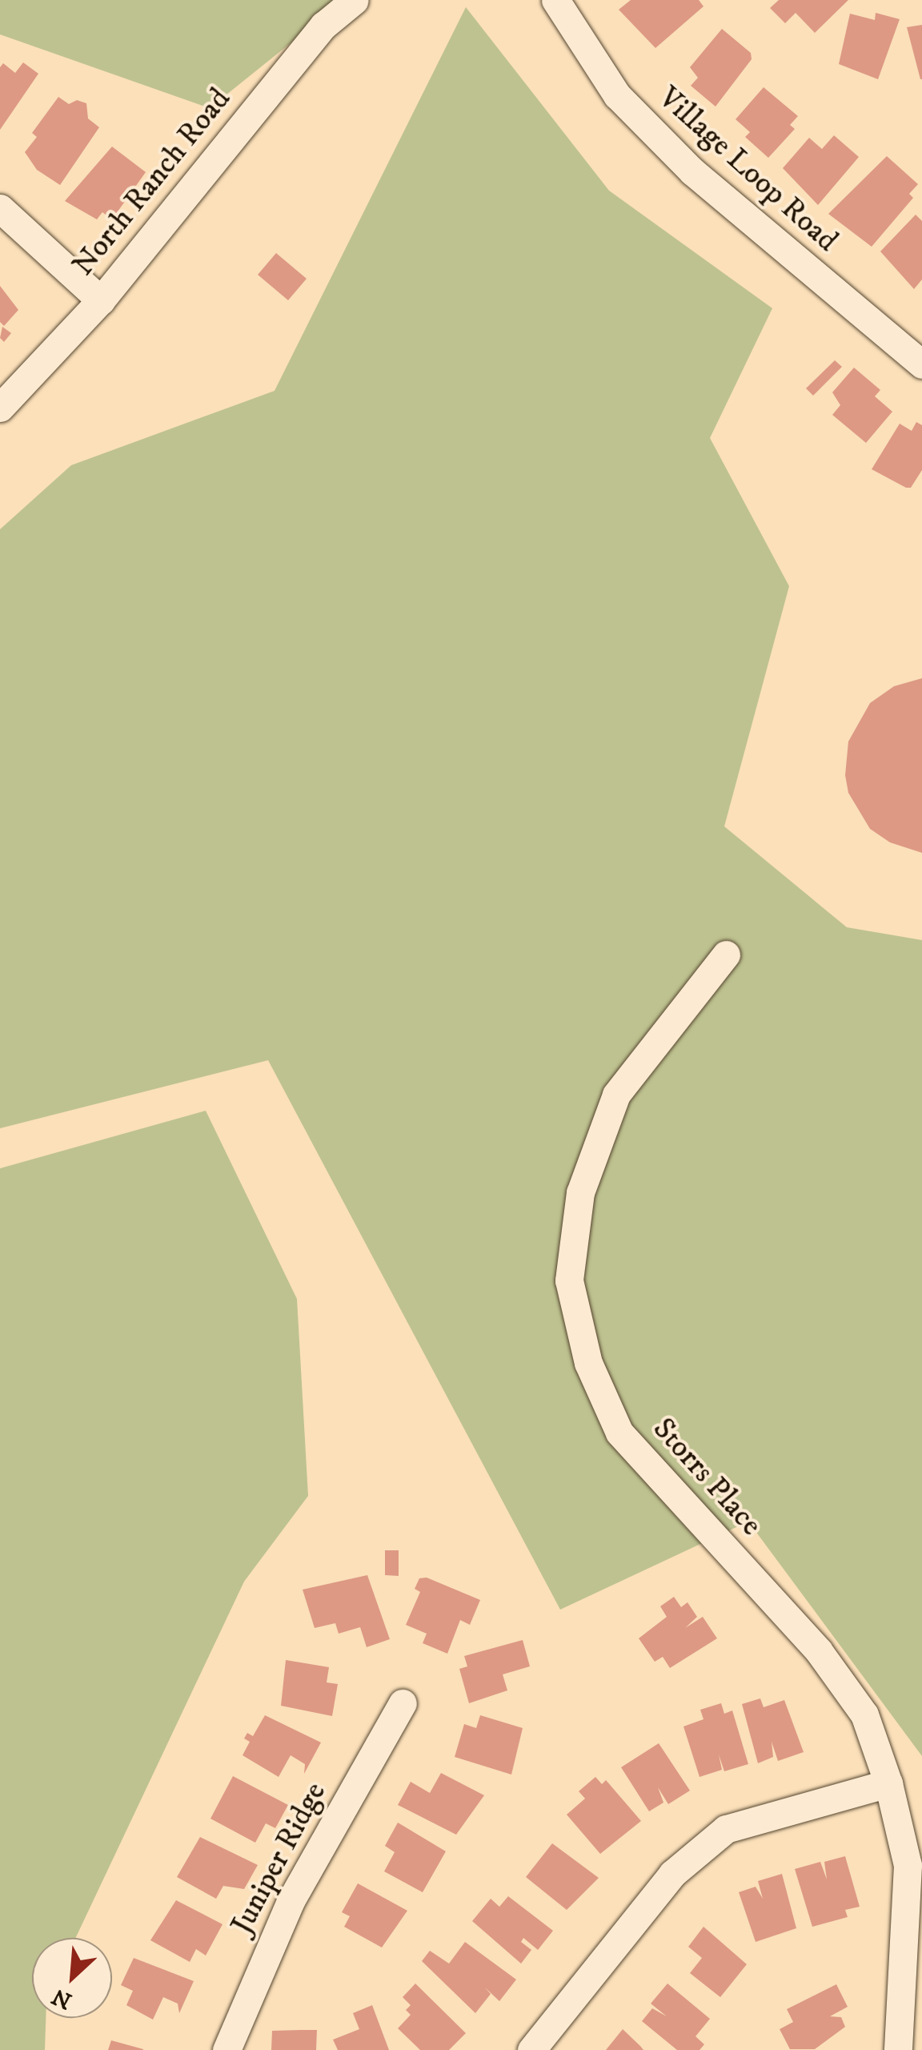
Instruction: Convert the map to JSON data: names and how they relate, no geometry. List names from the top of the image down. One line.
{"streets":{"street":["Village Loop Road","North Ranch Road","Storrs Place","Juniper Ridge"]},"north":"bottom left"}
